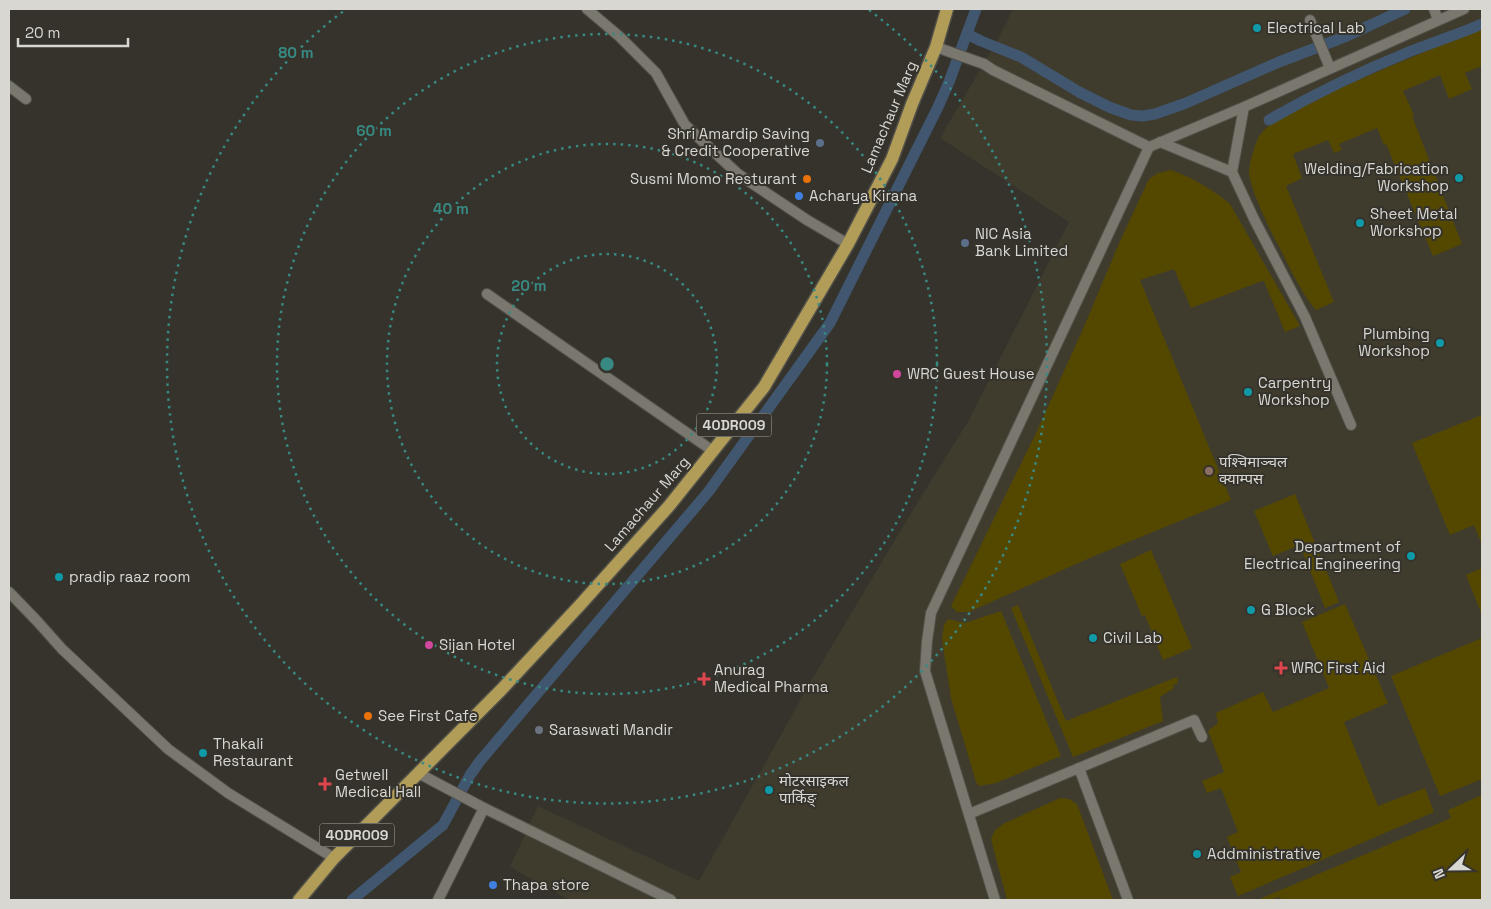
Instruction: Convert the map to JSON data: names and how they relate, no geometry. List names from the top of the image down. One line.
{"streets":{"main road":["Lamachaur Marg","40DR009"]},"places":{"other":["Electrical Lab","Shri Amardip Saving & Credit Cooperative","Welding/Fabrication Workshop","Susmi Momo Resturant","Acharya Kirana","Sheet Metal Workshop","NIC Asia Bank Limited","Plumbing Workshop","WRC Guest House","Carpentry Workshop","पश्‍चिमाञ्‍चल क्याम्पस","Department of Electrical Engineering","pradip raaz room","G Block","Civil Lab","Sijan Hotel","See First Cafe","Saraswati Mandir","Thakali Restaurant","मोटरसाइकल पार्किङ्","Addministrative","Thapa store"],"health":["WRC First Aid","Anurag Medical Pharma","Getwell Medical Hall"]},"scale_bar":"20 m","north":"left","rings":["80 m","60 m","40 m","20 m"]}
